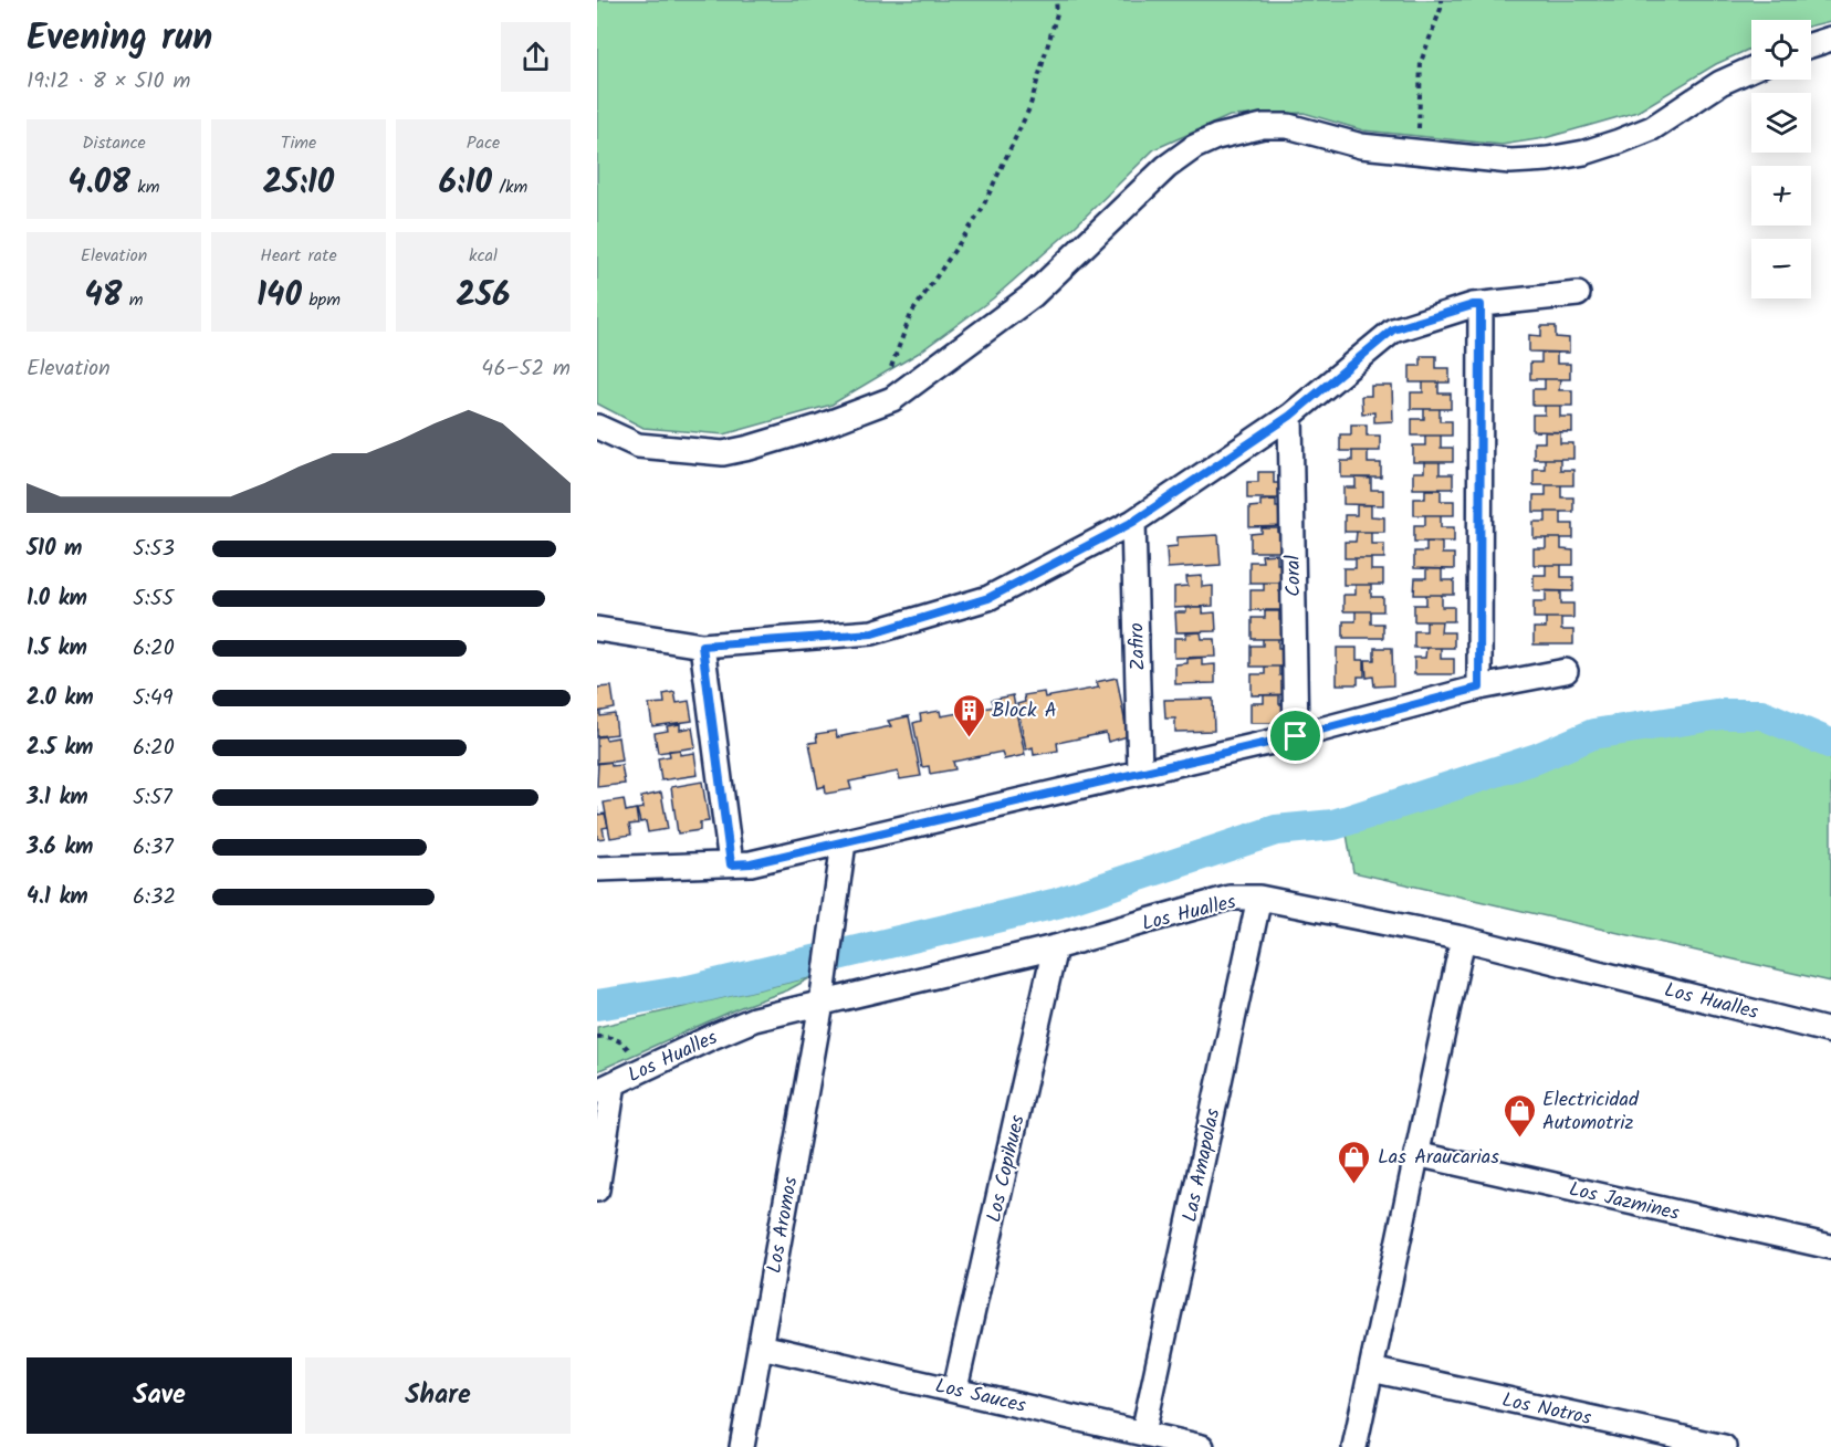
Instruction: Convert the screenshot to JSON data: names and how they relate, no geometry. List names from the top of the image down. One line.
{"streets":{"street":["Coral","Zafiro","Los Hualles","Las Amapolas","Los Copihues","Los Jazmines","Los Aromos","Los Sauces","Los Notros"]},"crossings":[["Los Hualles","Las Amapolas"],["Los Hualles","Los Copihues"],["Los Hualles","Los Aromos"],["Las Amapolas","Los Sauces"],["Los Copihues","Los Sauces"],["Los Aromos","Los Sauces"]],"places":{"building":["Block A"],"shop":["Electricidad Automotriz","Las Araucarias"]},"page":{"heading":["Evening run","19:12 · 8 × 510 m"],"map_buttons":["+","−"],"stats":[["Distance","4.08 km"],["Time","25:10"],["Pace","6:10 /km"],["Elevation","48 m"],["Heart rate","140 bpm"],["kcal","256"]],"chart":["Elevation","46–52 m"],"list":[{"name":"510 m","note":"5:53"},{"name":"1.0 km","note":"5:55"},{"name":"1.5 km","note":"6:20"},{"name":"2.0 km","note":"5:49"},{"name":"2.5 km","note":"6:20"},{"name":"3.1 km","note":"5:57"},{"name":"3.6 km","note":"6:37"},{"name":"4.1 km","note":"6:32"}],"buttons":["Save","Share"]}}
